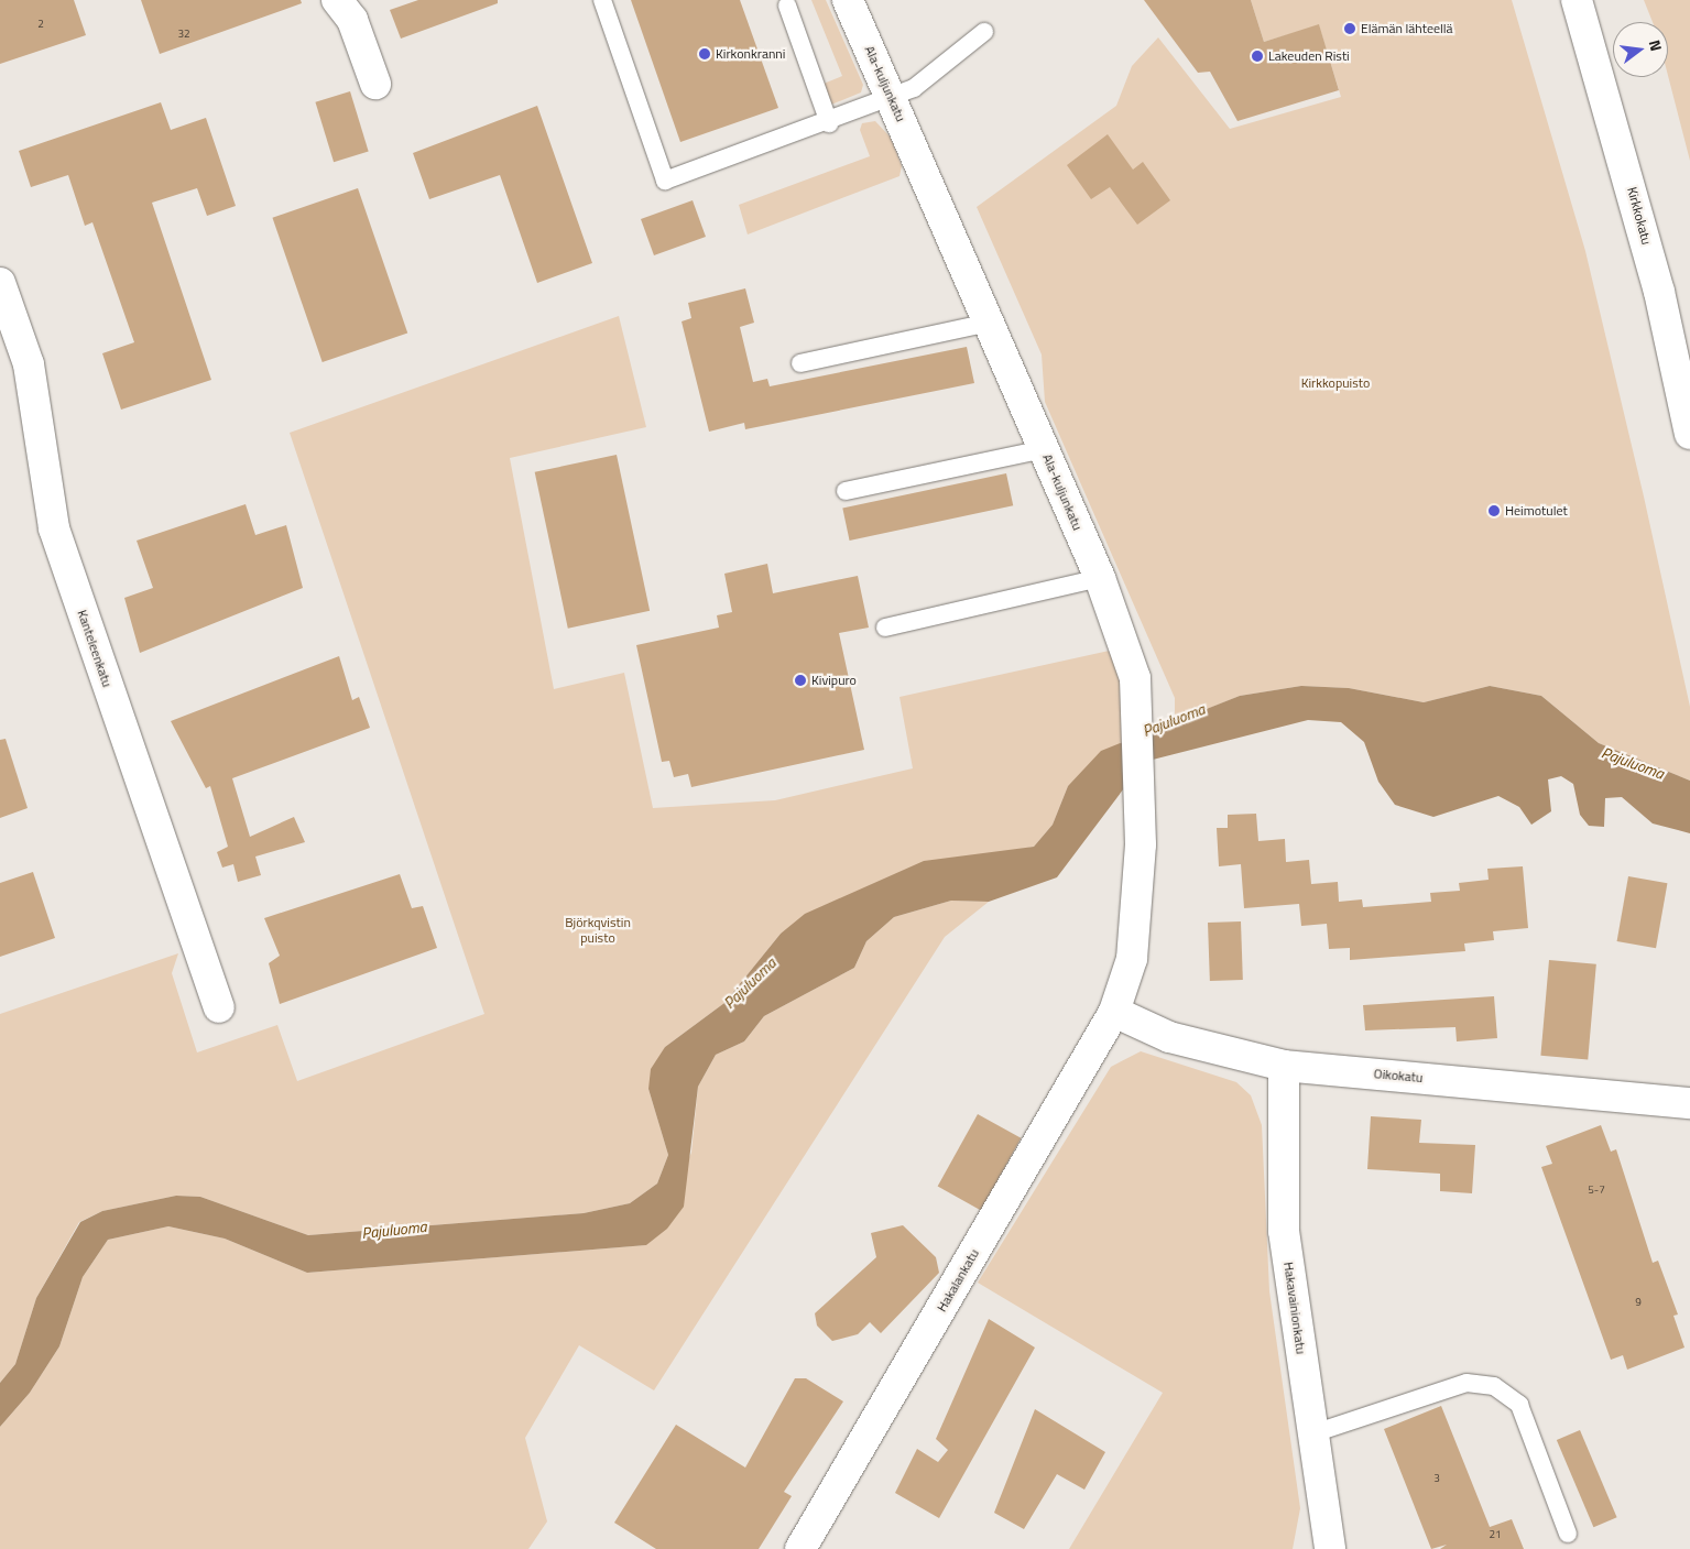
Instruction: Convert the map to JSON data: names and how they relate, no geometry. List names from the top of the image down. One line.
{"streets":{"street":["Ala-kuljunkatu","Kirkkokatu","Kanteleenkatu","Oikokatu","Hakalankatu","Hakavainionkatu"]},"crossings":[["Ala-kuljunkatu","Oikokatu"],["Ala-kuljunkatu","Hakalankatu"],["Oikokatu","Hakalankatu"],["Oikokatu","Hakavainionkatu"]],"water":["Pajuluoma"],"parks":["Kirkkopuisto","Björkqvistin puisto"],"places":["Elämän lähteellä","Kirkonkranni","Lakeuden Risti","Heimotulet","Kivipuro"],"house_numbers":["2","32","5-7","9","3","21"],"north":"right"}
